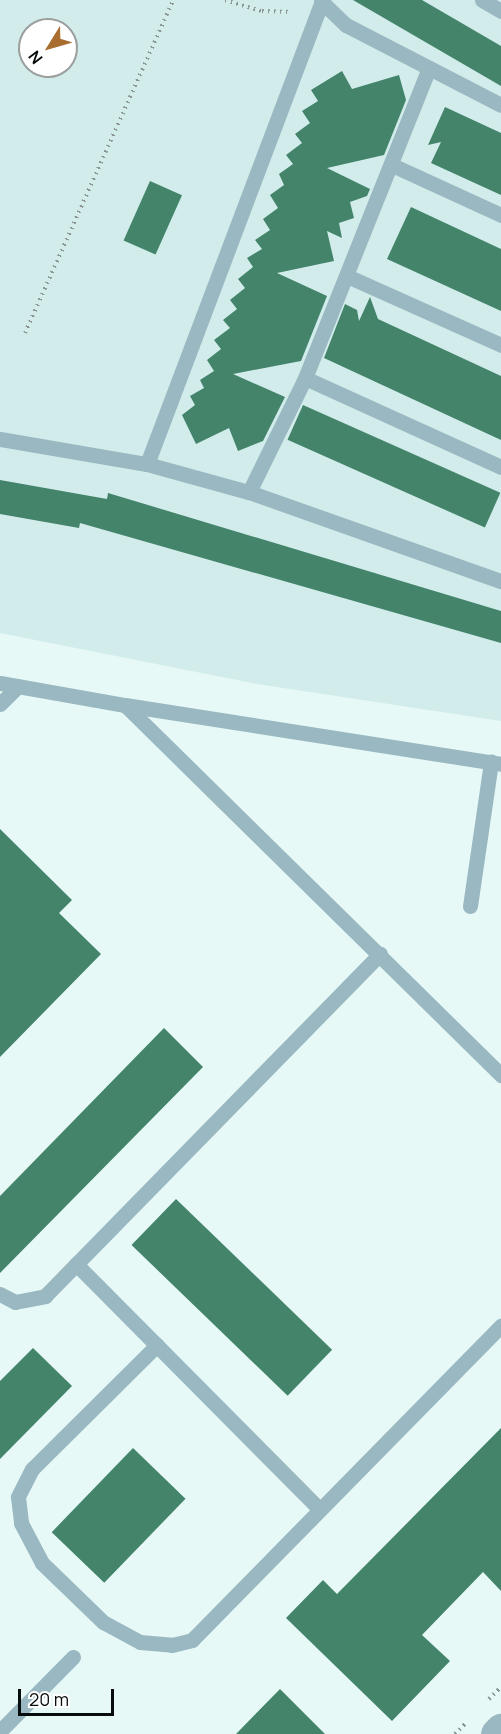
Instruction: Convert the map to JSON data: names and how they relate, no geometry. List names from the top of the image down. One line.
{"scale_bar":"20 m","north":"bottom left"}
